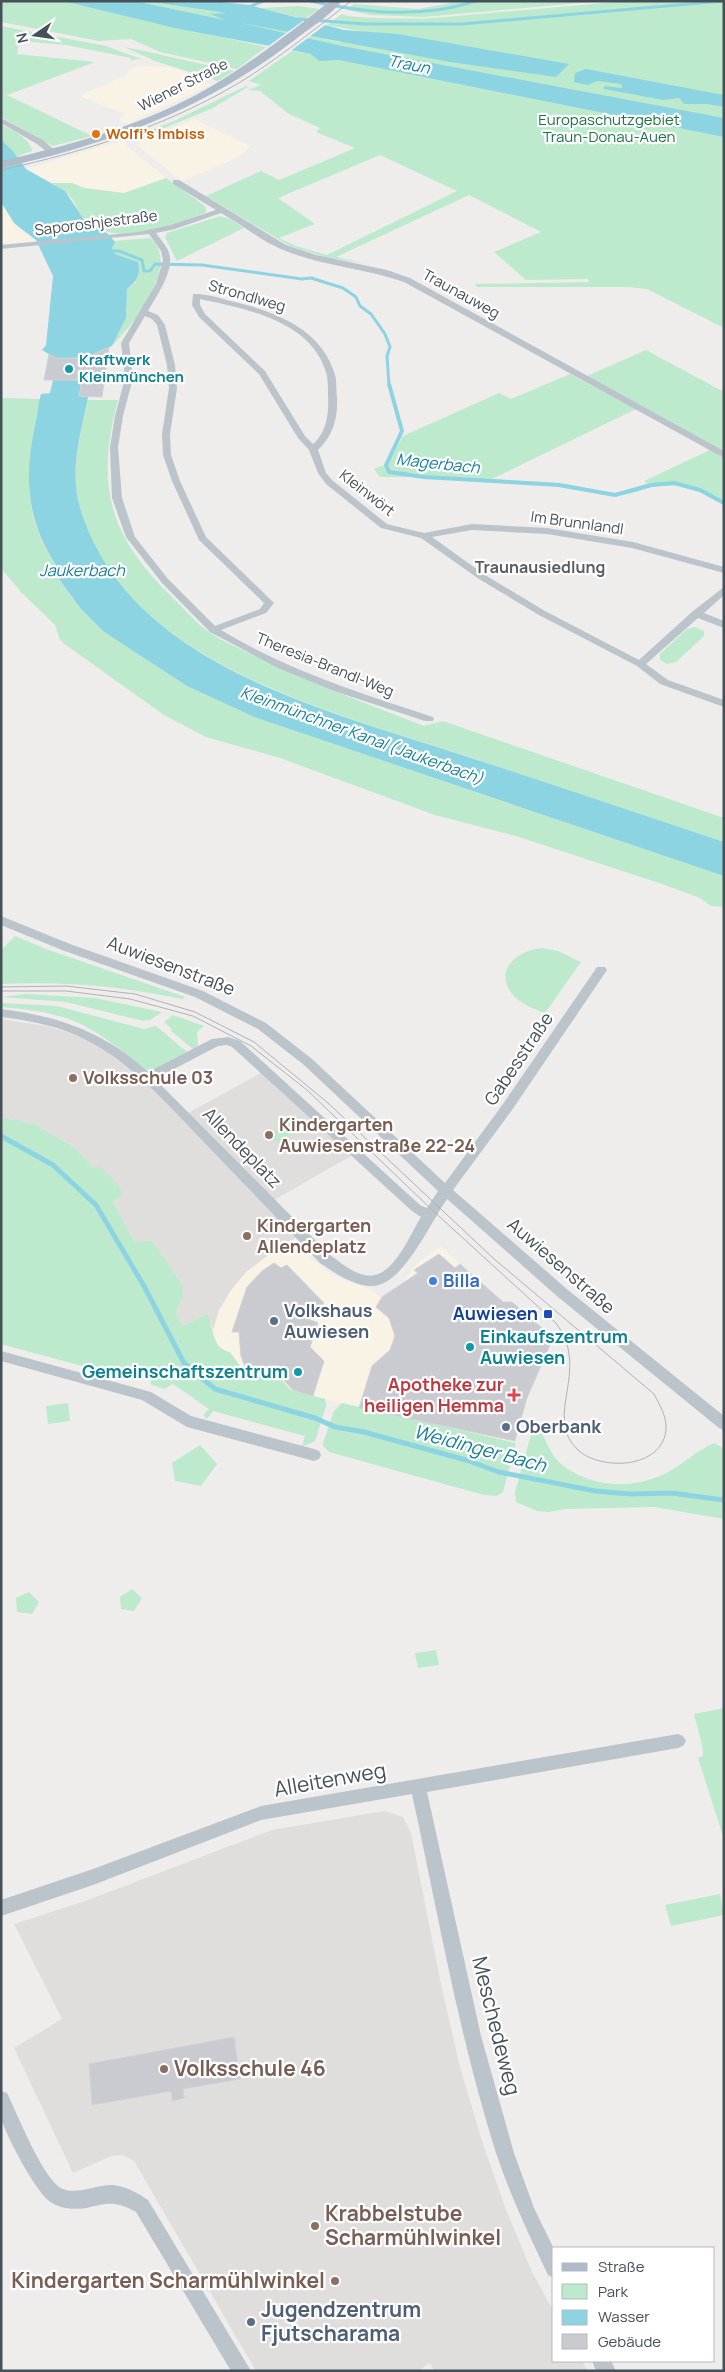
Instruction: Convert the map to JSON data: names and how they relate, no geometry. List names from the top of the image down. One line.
{"streets":{"main road":["Wiener Straße"],"street":["Saporoshjestraße","Traunauweg","Strondlweg","Kleinwört","Im Brunnlandl","Theresia-Brandl-Weg","Auwiesenstraße","Gabesstraße","Allendeplatz","Alleitenweg","Meschedeweg"]},"crossings":[["Saporoshjestraße","Traunauweg"],["Saporoshjestraße","Theresia-Brandl-Weg"],["Strondlweg","Kleinwört"],["Kleinwört","Im Brunnlandl"],["Auwiesenstraße","Gabesstraße"],["Alleitenweg","Meschedeweg"]],"districts":["Traunausiedlung"],"water":["Traun","Magerbach","Jaukerbach","Kleinmünchner Kanal (Jaukerbach)","Weidinger Bach"],"parks":["Europaschutzgebiet Traun-Donau-Auen"],"places":{"other":["Wolfi's Imbiss","Kraftwerk Kleinmünchen","Volksschule 03","Kindergarten Auwiesenstraße 22-24","Kindergarten Allendeplatz","Billa","Volkshaus Auwiesen","Einkaufszentrum Auwiesen","Gemeinschaftszentrum","Oberbank","Volksschule 46","Krabbelstube Scharmühlwinkel","Kindergarten Scharmühlwinkel","Jugendzentrum Fjutscharama"],"transit":["Auwiesen"],"health":["Apotheke zur heiligen Hemma"]},"legend":["Straße","Park","Wasser","Gebäude"],"north":"left"}
